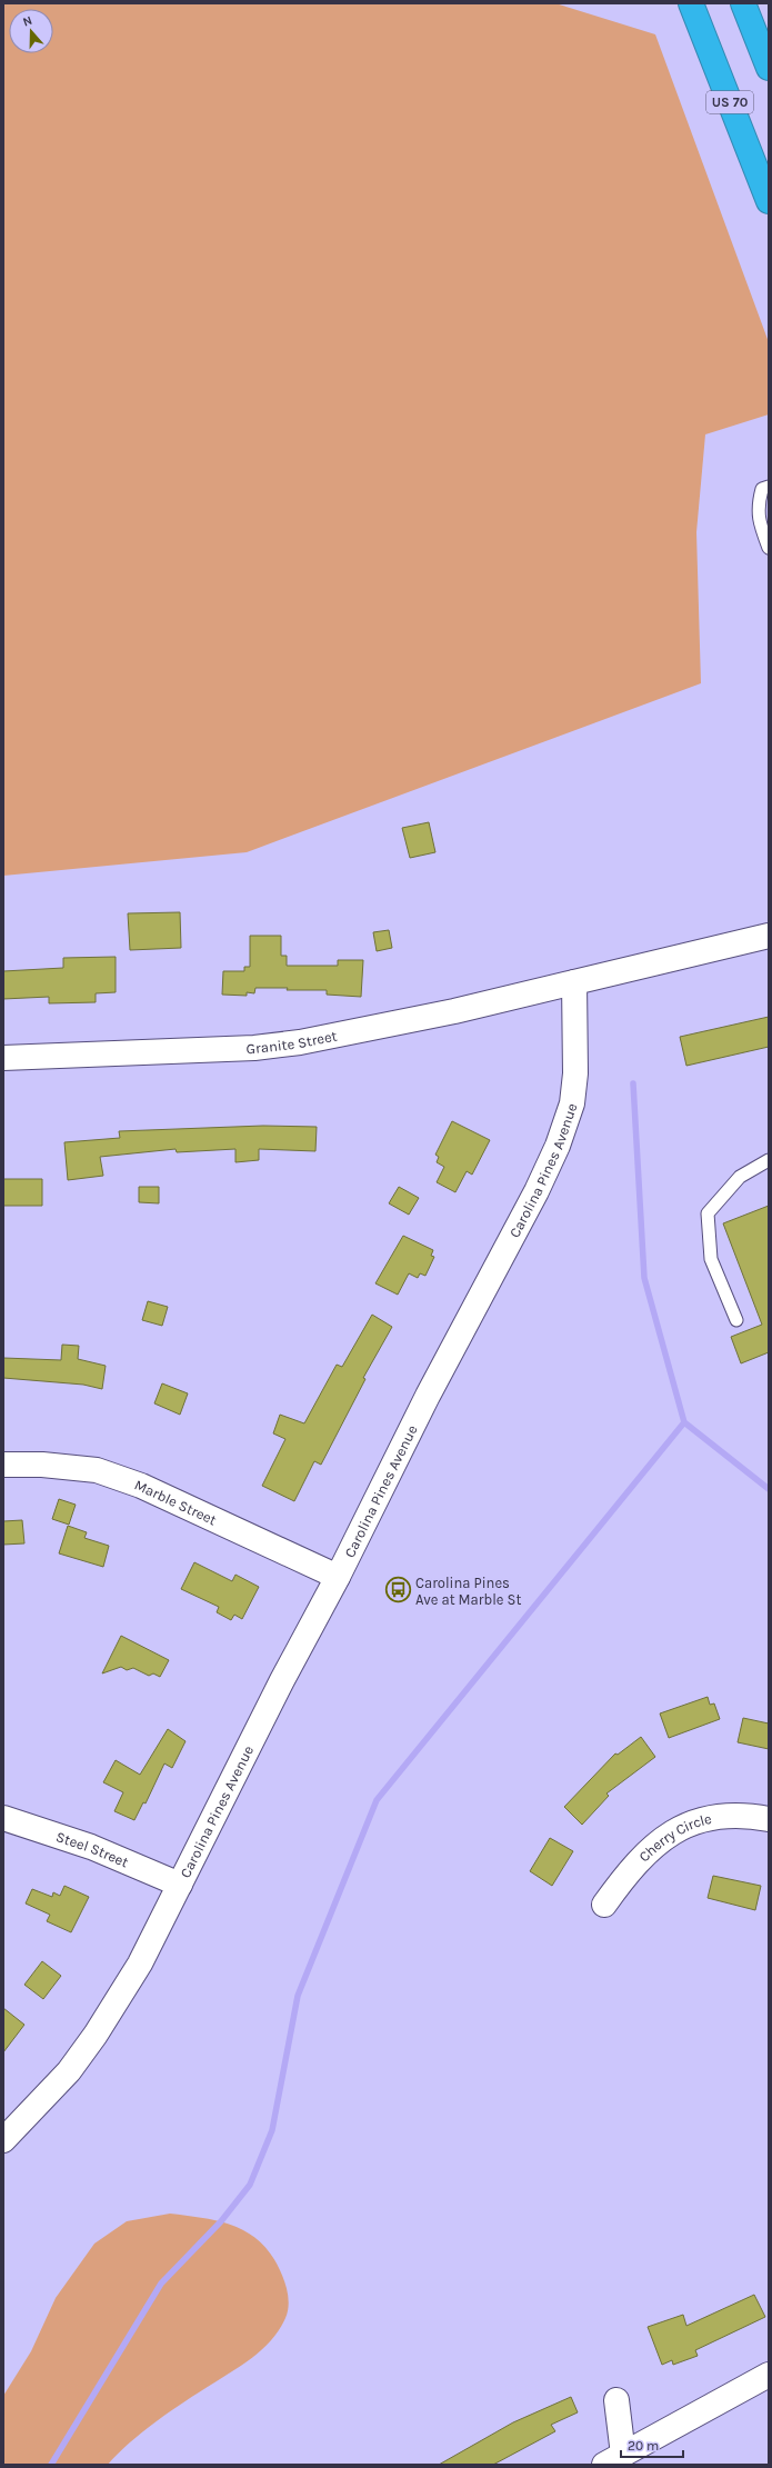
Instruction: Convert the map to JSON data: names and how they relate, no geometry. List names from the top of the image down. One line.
{"streets":{"highway":["US 70"],"street":["Granite Street","Carolina Pines Avenue","Marble Street","Cherry Circle","Steel Street"]},"crossings":[["Granite Street","Carolina Pines Avenue"],["Carolina Pines Avenue","Marble Street"],["Carolina Pines Avenue","Steel Street"]],"places":{"bus stop":["Carolina Pines Ave at Marble St"]},"scale_bar":"20 m","north":"top"}
